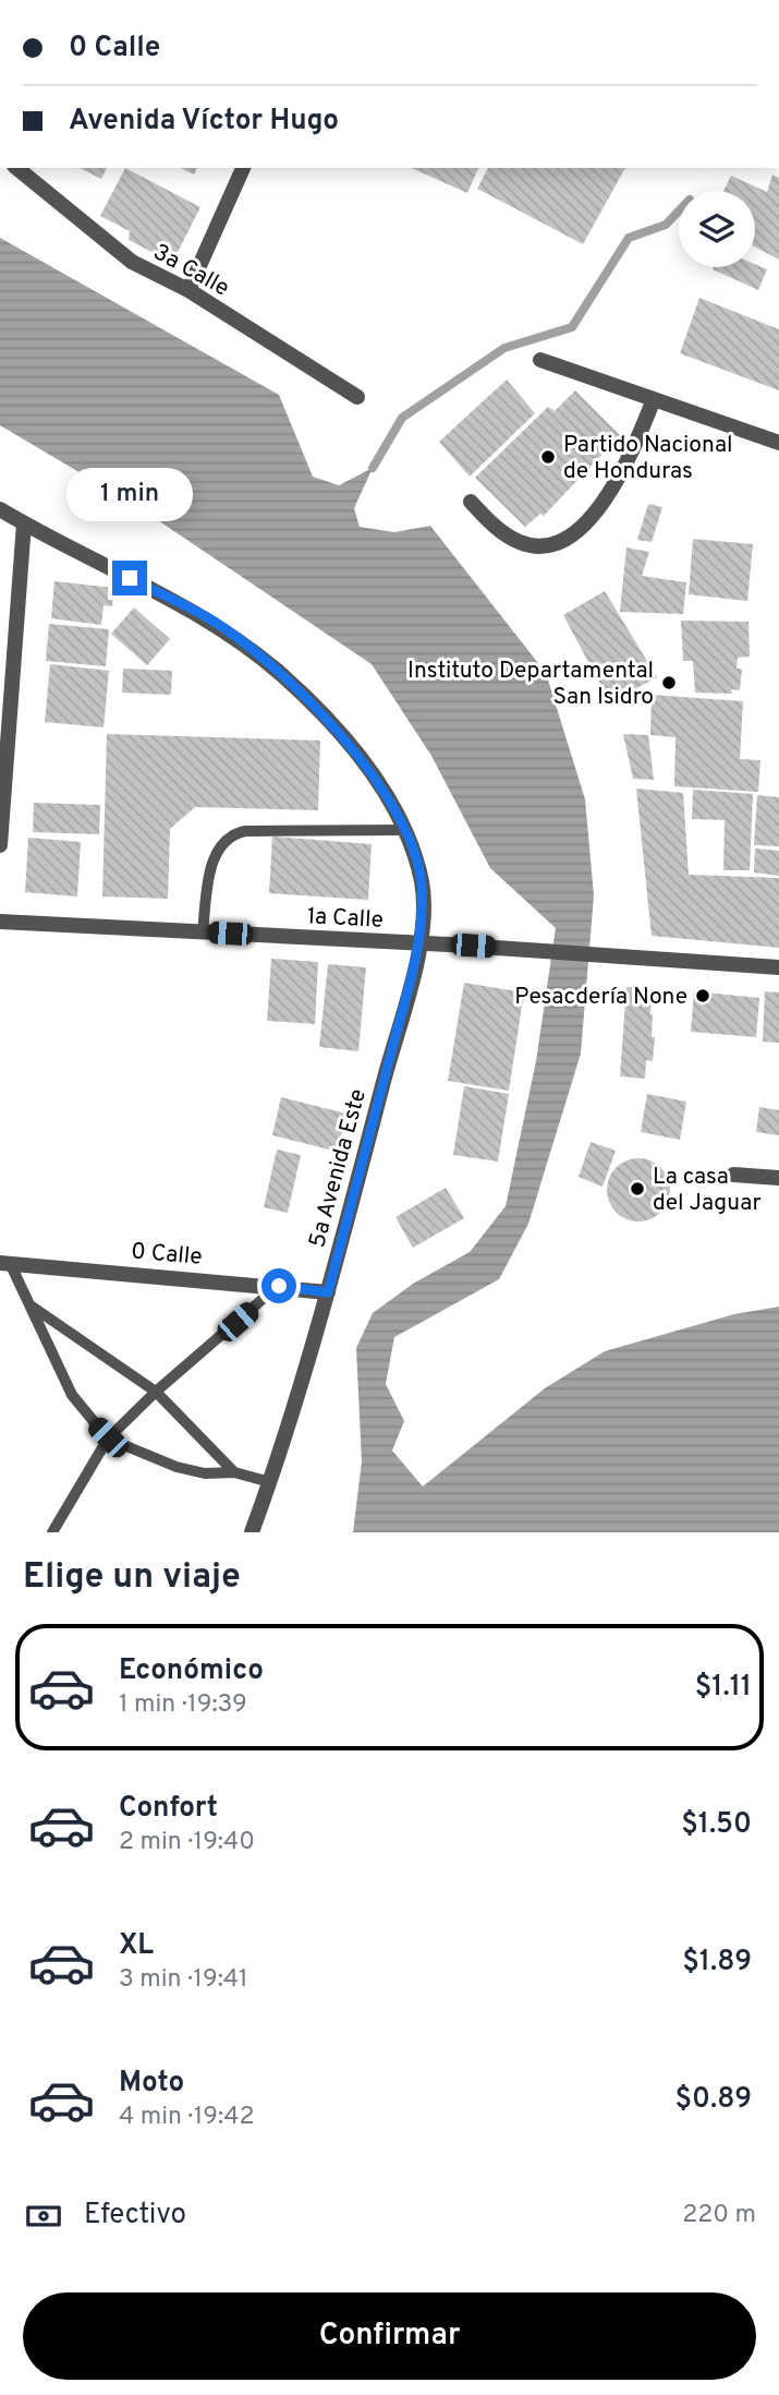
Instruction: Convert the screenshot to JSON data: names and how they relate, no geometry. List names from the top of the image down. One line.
{"streets":{"street":["3a Calle","1a Calle","5a Avenida Este","0 Calle"]},"crossings":[["1a Calle","5a Avenida Este"],["5a Avenida Este","0 Calle"]],"places":["Partido Nacional de Honduras","Instituto Departamental San Isidro","Pesacdería None","La casa del Jaguar"],"page":{"banner":["0 Calle","Avenida Víctor Hugo"],"bubble":"1 min","heading":"Elige un viaje","list":[{"name":"Económico","note":"1 min · 19:39","value":"$1.11"},{"name":"Confort","note":"2 min · 19:40","value":"$1.50"},{"name":"XL","note":"3 min · 19:41","value":"$1.89"},{"name":"Moto","note":"4 min · 19:42","value":"$0.89"}],"pay":["Efectivo","220 m"],"buttons":"Confirmar"}}
